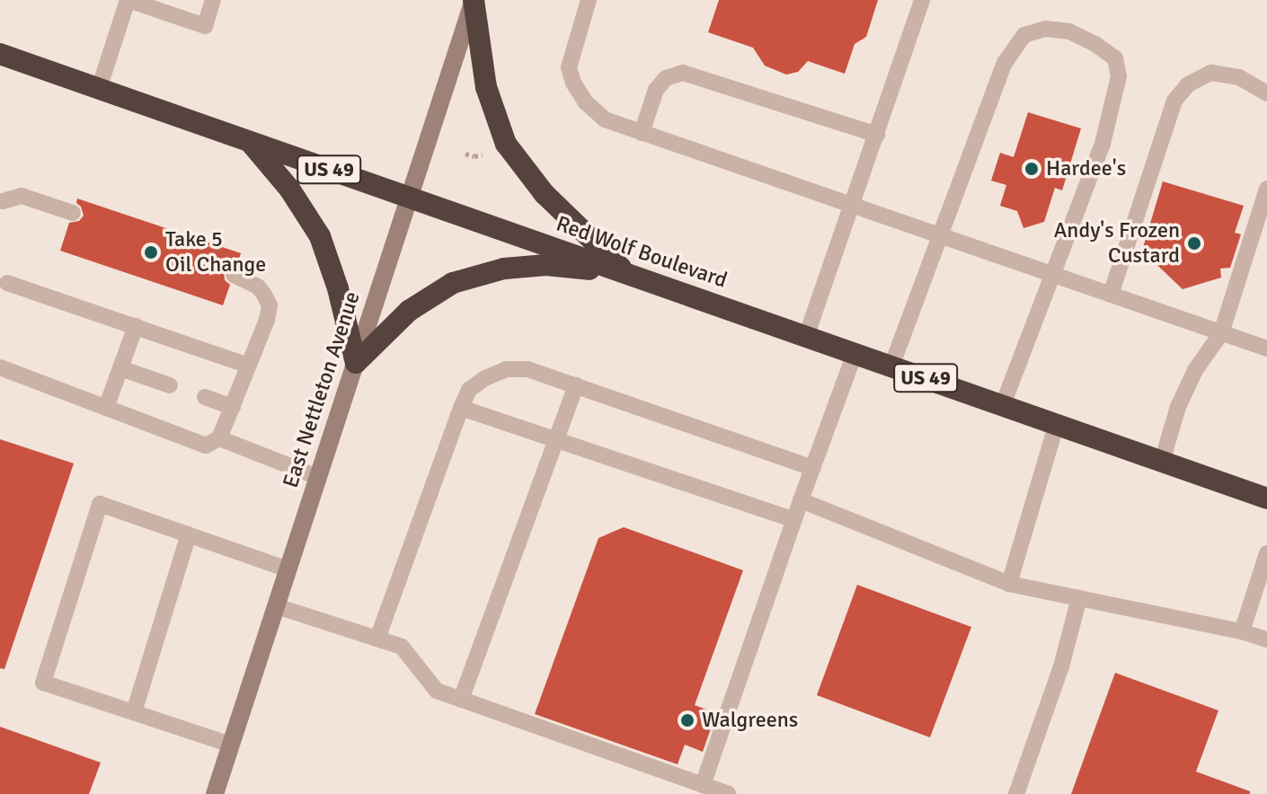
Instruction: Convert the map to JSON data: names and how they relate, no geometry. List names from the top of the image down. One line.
{"streets":{"highway":["US 49","Red Wolf Boulevard"],"main road":["East Nettleton Avenue"]},"crossings":[["Red Wolf Boulevard","East Nettleton Avenue"]],"places":["Hardee's","Andy's Frozen Custard","Take 5 Oil Change","Walgreens"]}
